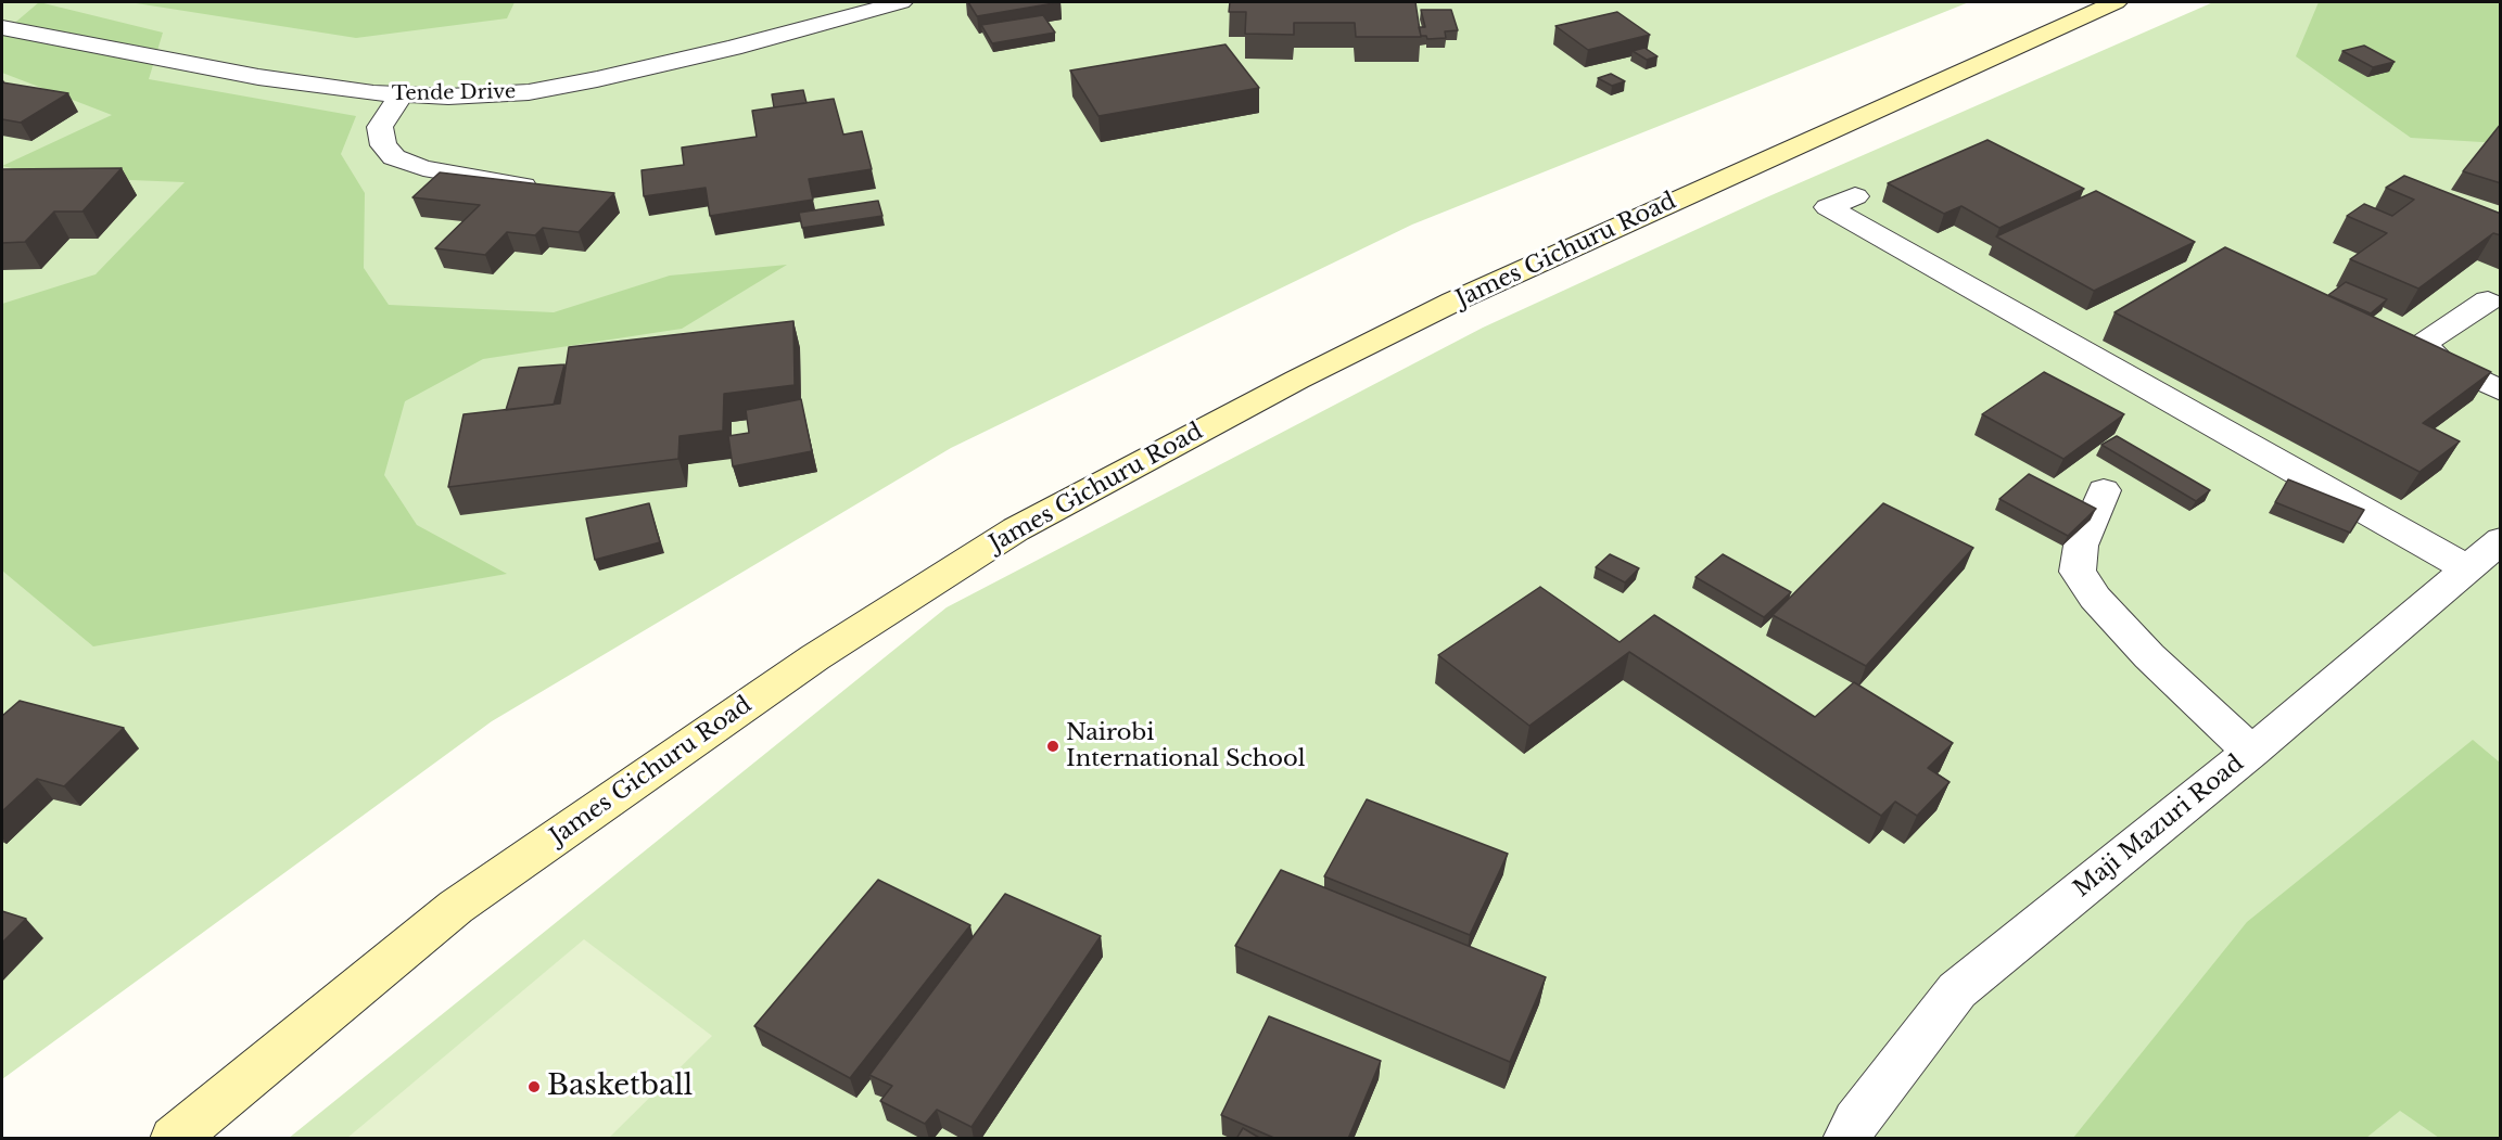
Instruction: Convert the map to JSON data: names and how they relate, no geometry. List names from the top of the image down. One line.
{"streets":{"main road":["James Gichuru Road"],"street":["Tende Drive","Maji Mazuri Road"]},"places":["Nairobi International School","Basketball"]}
